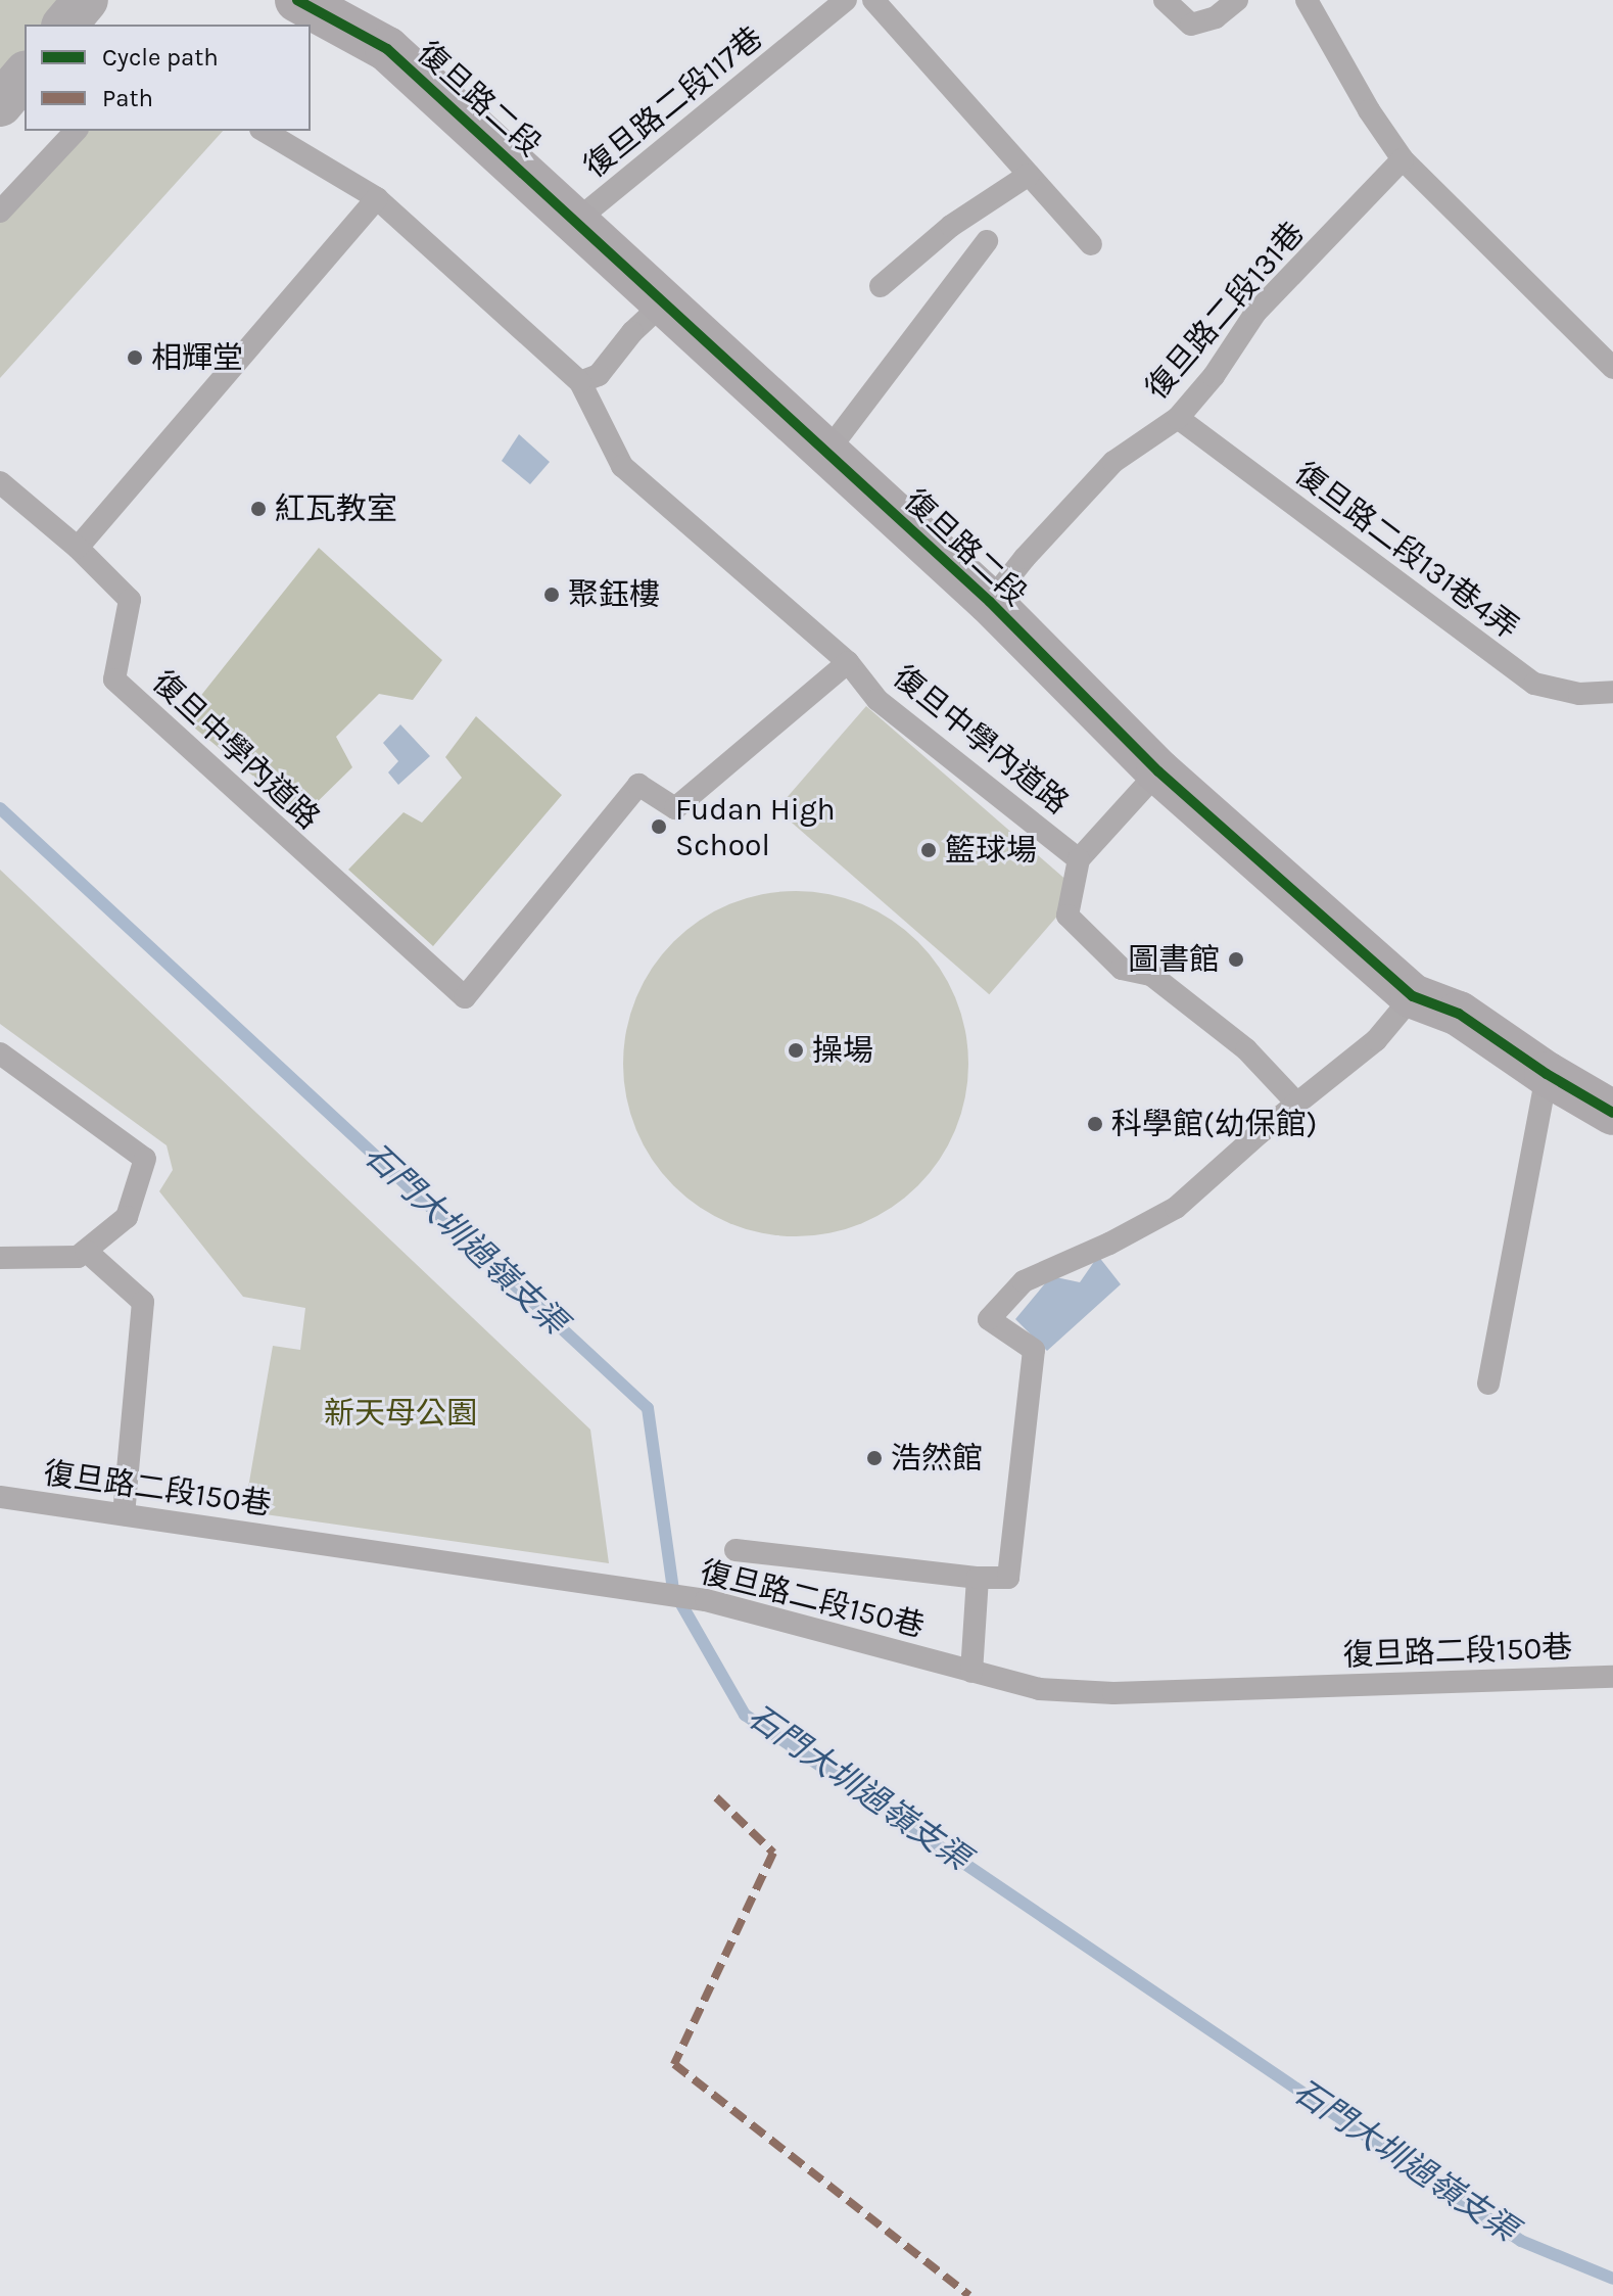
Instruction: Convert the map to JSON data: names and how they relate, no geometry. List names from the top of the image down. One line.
{"streets":{"street":["復旦路二段"],"lane":["復旦路二段117巷","復旦路二段131巷","復旦路二段131巷4弄","復旦中學內道路","復旦路二段150巷"]},"crossings":[["復旦路二段","復旦路二段117巷"],["復旦路二段","復旦路二段131巷"],["復旦路二段","復旦中學內道路"],["復旦路二段131巷","復旦路二段131巷4弄"]],"water":["石門大圳過嶺支渠"],"parks":["新天母公園"],"places":["相輝堂","紅瓦教室","聚鈺樓","Fudan High School","籃球場","圖書館","操場","科學館(幼保館)","浩然館"],"legend":["Cycle path","Path"]}
